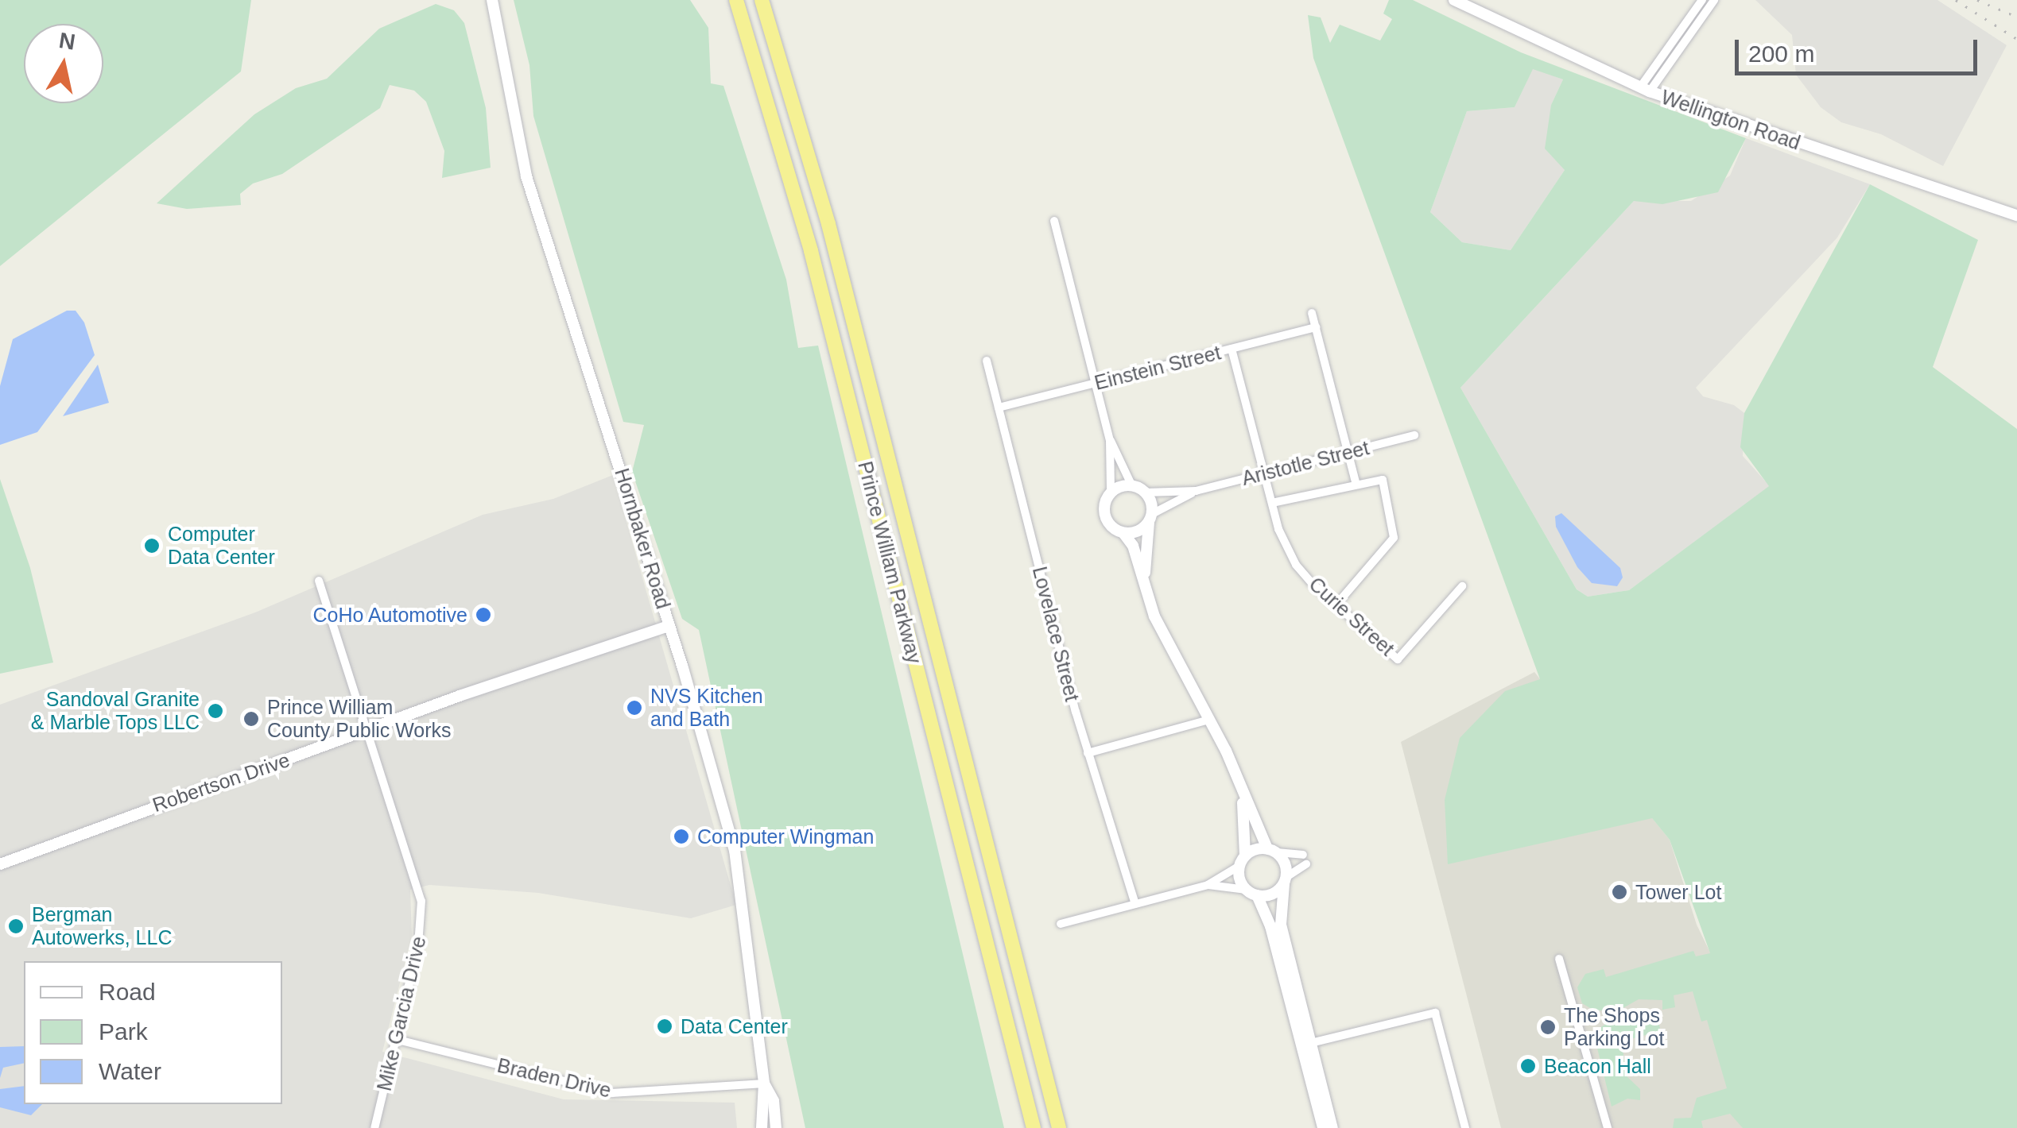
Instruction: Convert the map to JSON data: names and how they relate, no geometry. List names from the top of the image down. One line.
{"streets":{"highway":["Prince William Parkway"],"street":["Wellington Road","Einstein Street","Aristotle Street","Hornbaker Road","Curie Street","Lovelace Street","Robertson Drive","Mike Garcia Drive","Braden Drive"]},"crossings":[["Einstein Street","Curie Street"],["Einstein Street","Lovelace Street"],["Aristotle Street","Curie Street"],["Hornbaker Road","Robertson Drive"],["Hornbaker Road","Braden Drive"],["Robertson Drive","Mike Garcia Drive"],["Mike Garcia Drive","Braden Drive"]],"places":["Computer Data Center","CoHo Automotive","NVS Kitchen and Bath","Sandoval Granite & Marble Tops LLC","Prince William County Public Works","Computer Wingman","Tower Lot","Bergman Autowerks, LLC","Data Center","The Shops Parking Lot","Beacon Hall"],"legend":["Road","Park","Water"],"scale_bar":"200 m","north":"top"}
